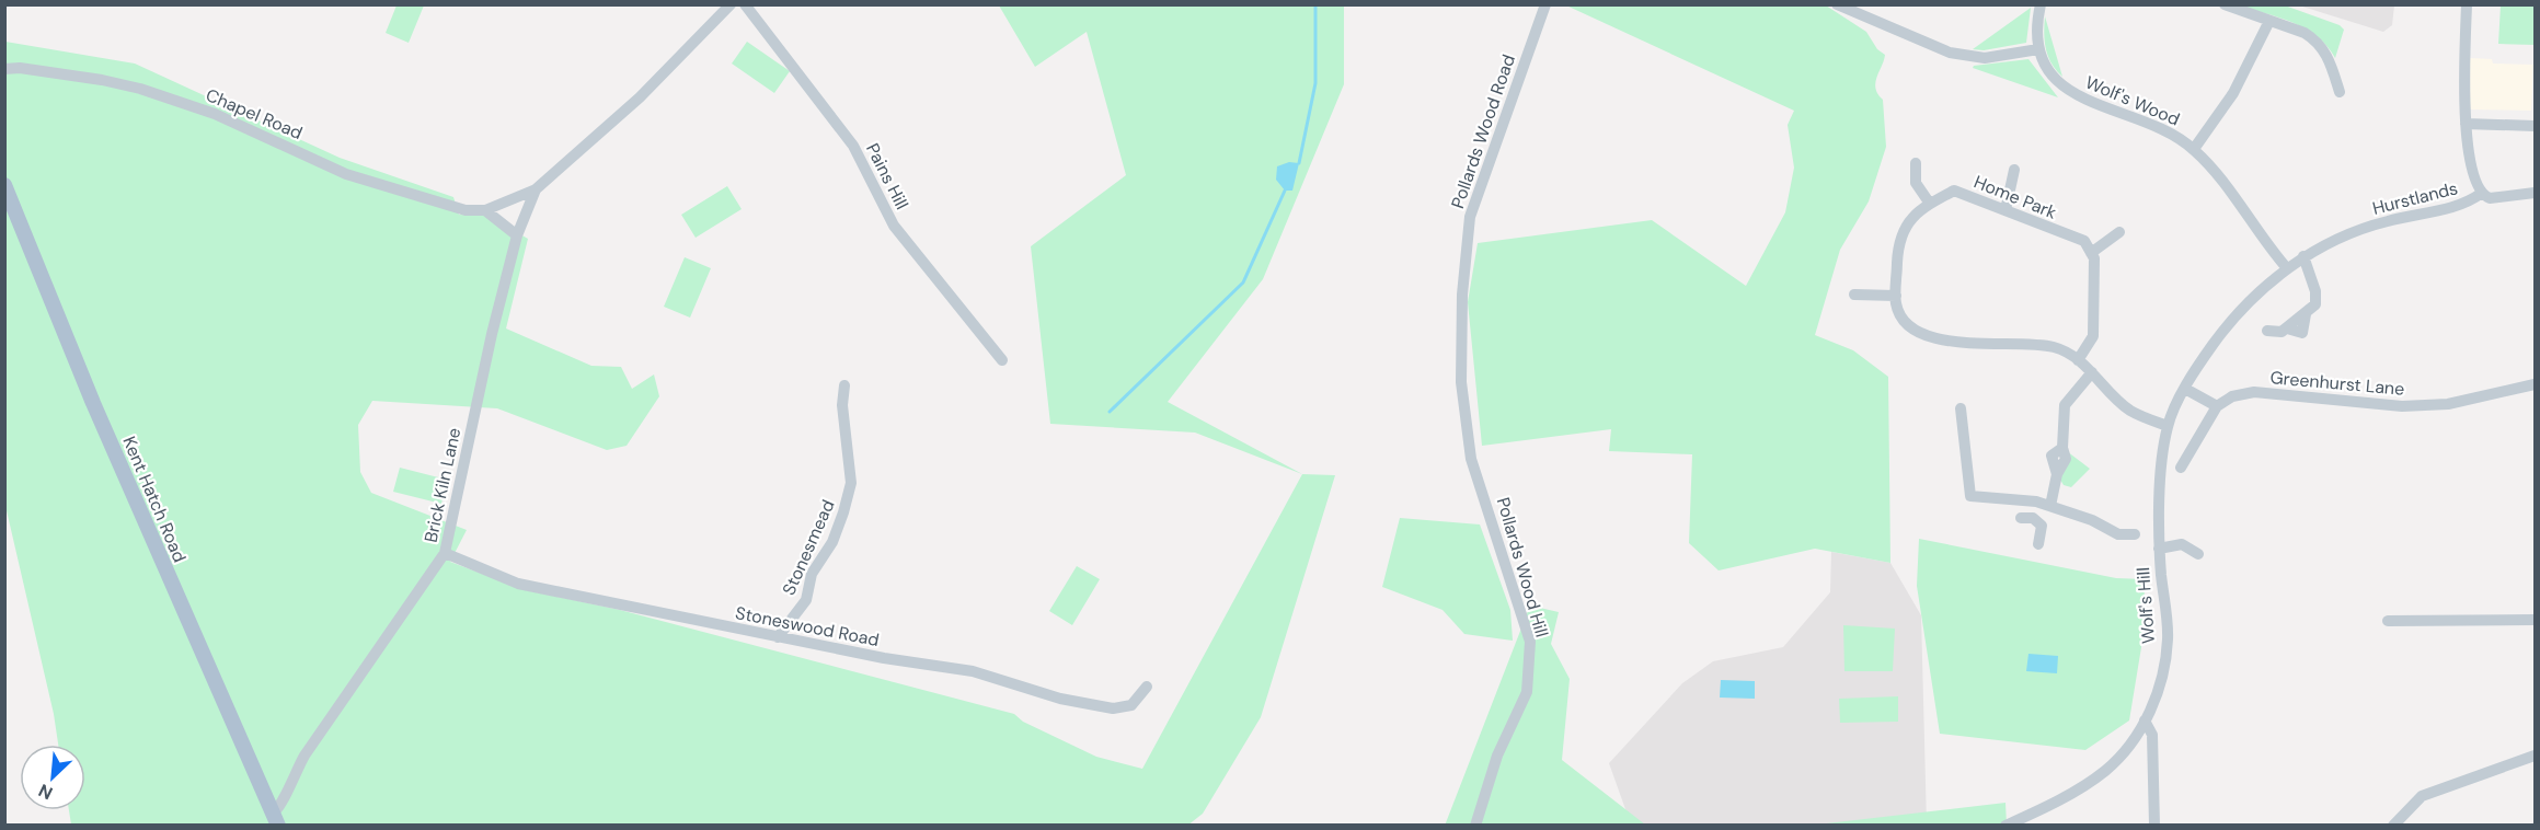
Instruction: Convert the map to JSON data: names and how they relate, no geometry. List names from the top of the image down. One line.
{"streets":{"main road":["Kent Hatch Road"],"street":["Wolf's Wood","Chapel Road","Pollards Wood Road","Pains Hill","Home Park","Hurstlands","Greenhurst Lane","Brick Kiln Lane","Stonesmead","Pollards Wood Hill","Wolf's Hill","Stoneswood Road"]},"crossings":[["Wolf's Wood","Hurstlands"],["Pollards Wood Road","Pollards Wood Hill"],["Home Park","Hurstlands"],["Home Park","Wolf's Hill"],["Hurstlands","Wolf's Hill"],["Brick Kiln Lane","Kent Hatch Road"],["Brick Kiln Lane","Stoneswood Road"],["Stonesmead","Stoneswood Road"]],"north":"bottom left"}
